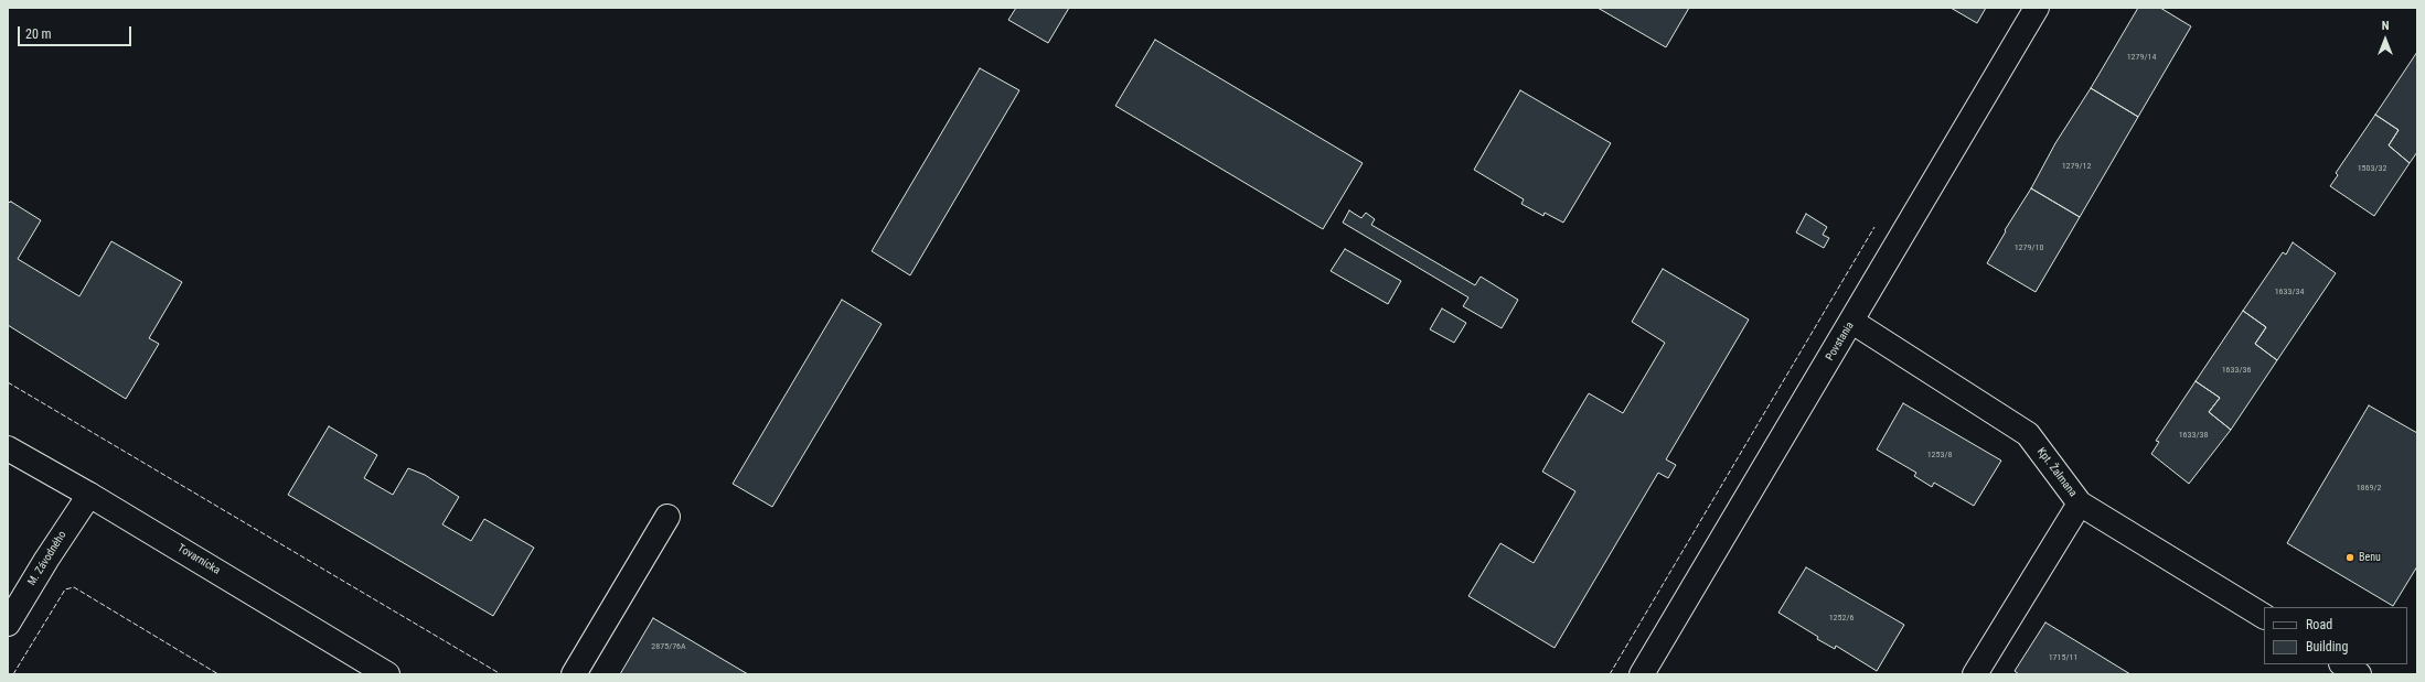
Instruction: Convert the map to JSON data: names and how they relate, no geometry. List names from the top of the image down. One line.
{"streets":{"street":["Povstania","Kpt. Žalmana","M. Závodného","Tovarnícka"]},"crossings":[["Povstania","Kpt. Žalmana"],["M. Závodného","Tovarnícka"]],"places":["Benu"],"house_numbers":["1279/14","1279/12","1503/32","1279/10","1633/34","1633/36","1633/38","1253/8","1869/2","1252/6","2875/76A","1715/11"],"legend":["Road","Building"],"scale_bar":"20 m","north":"top"}
